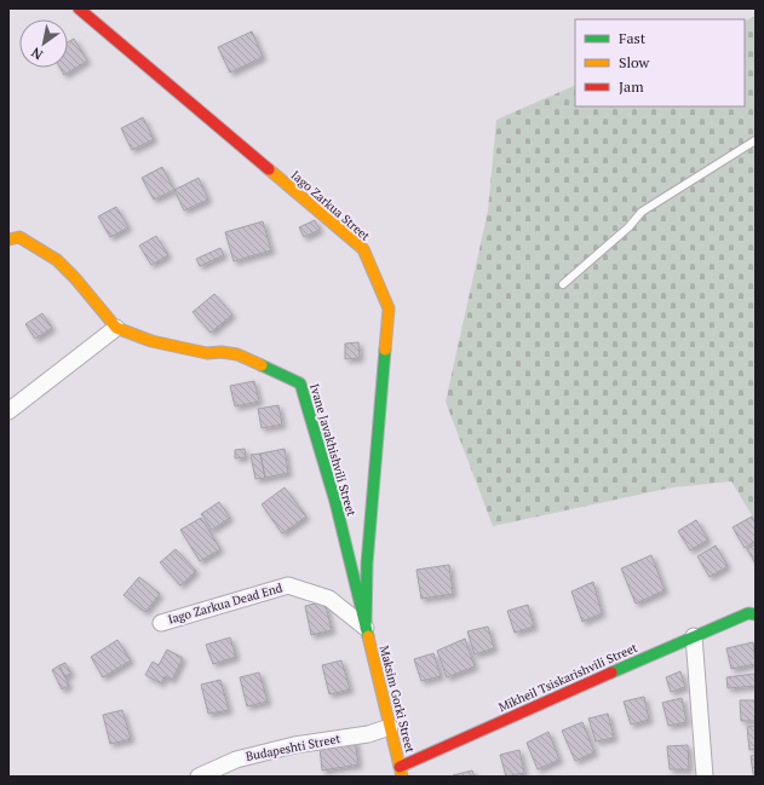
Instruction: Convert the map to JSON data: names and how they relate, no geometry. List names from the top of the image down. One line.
{"streets":{"street":["Iago Zarkua Street","Ivane Javakhishvili Street","Iago Zarkua Dead End","Mikheil Tsiskarishvili Street","Maksim Gorki Street","Budapeshti Street"]},"crossings":[["Iago Zarkua Street","Ivane Javakhishvili Street"],["Iago Zarkua Street","Iago Zarkua Dead End"],["Iago Zarkua Street","Maksim Gorki Street"],["Ivane Javakhishvili Street","Iago Zarkua Dead End"],["Ivane Javakhishvili Street","Maksim Gorki Street"],["Iago Zarkua Dead End","Maksim Gorki Street"],["Mikheil Tsiskarishvili Street","Maksim Gorki Street"],["Maksim Gorki Street","Budapeshti Street"]],"legend":["Fast","Slow","Jam"],"north":"bottom left"}
